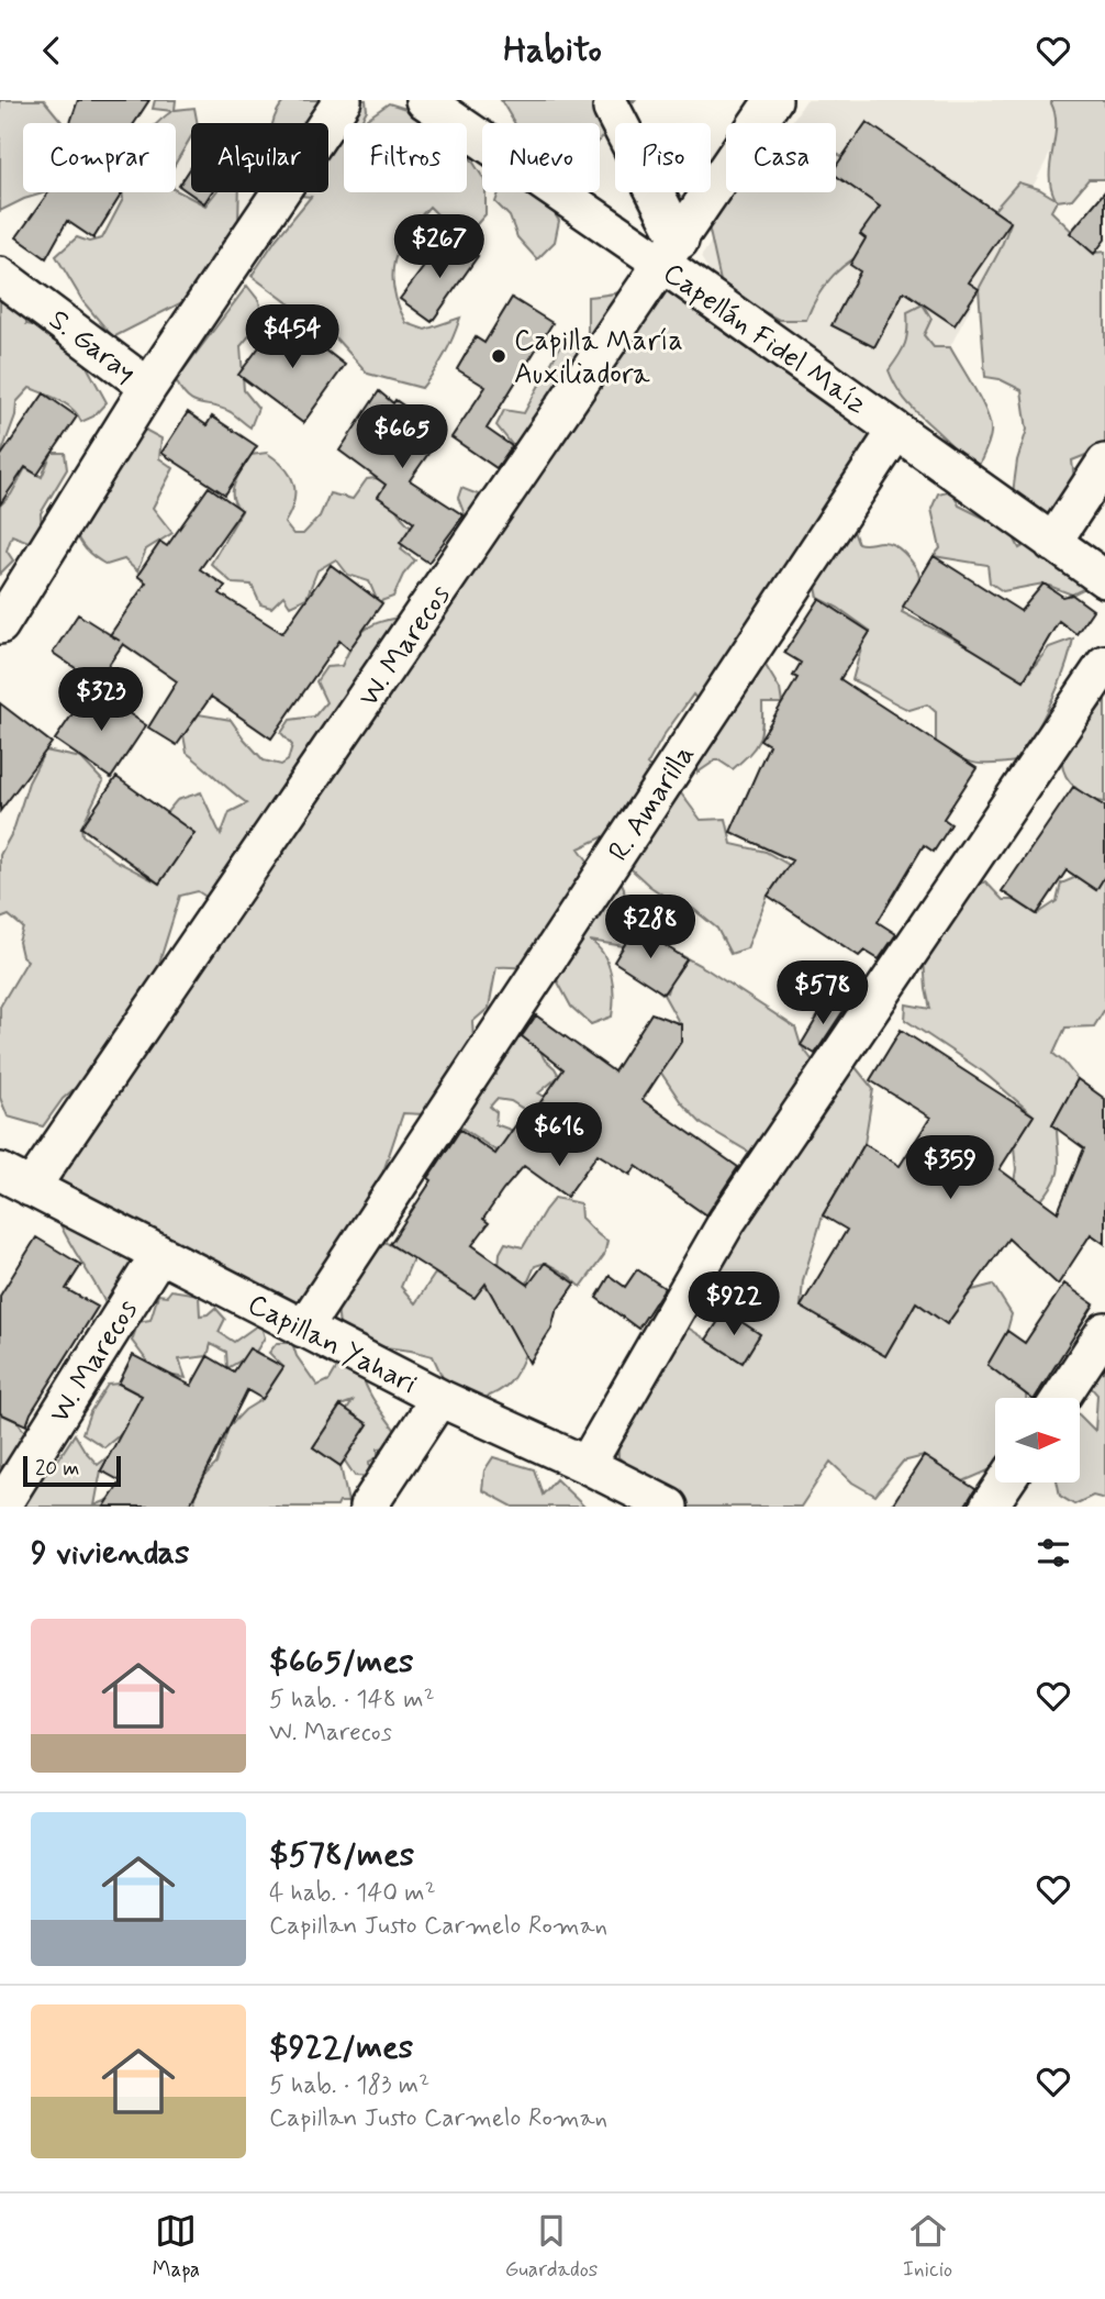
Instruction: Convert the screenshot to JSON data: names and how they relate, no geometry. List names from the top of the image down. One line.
{"streets":{"street":["Capellán Fidel Maíz","S. Garay","W. Marecos","R. Amarilla","Capillan Yahari"]},"crossings":[["Capellán Fidel Maíz","W. Marecos"],["Capellán Fidel Maíz","R. Amarilla"],["W. Marecos","Capillan Yahari"],["R. Amarilla","Capillan Yahari"]],"places":["Capilla María Auxiliadora"],"scale_bar":"20 m","north":"right","page":{"header":"Habito","chip":["Comprar","Alquilar","Filtros","Nuevo","Piso","Casa"],"price":["$267","$454","$665","$323","$288","$578","$616","$359","$922"],"scale":"20 m","heading":"9 viviendas","list":[{"name":"$665/mes","note":"5 hab. · 148 m² · W. Marecos"},{"name":"$578/mes","note":"4 hab. · 140 m² · Capillan Justo Carmelo Roman"},{"name":"$922/mes","note":"5 hab. · 183 m² · Capillan Justo Carmelo Roman"}],"tabs":["Mapa","Guardados","Inicio"]}}
